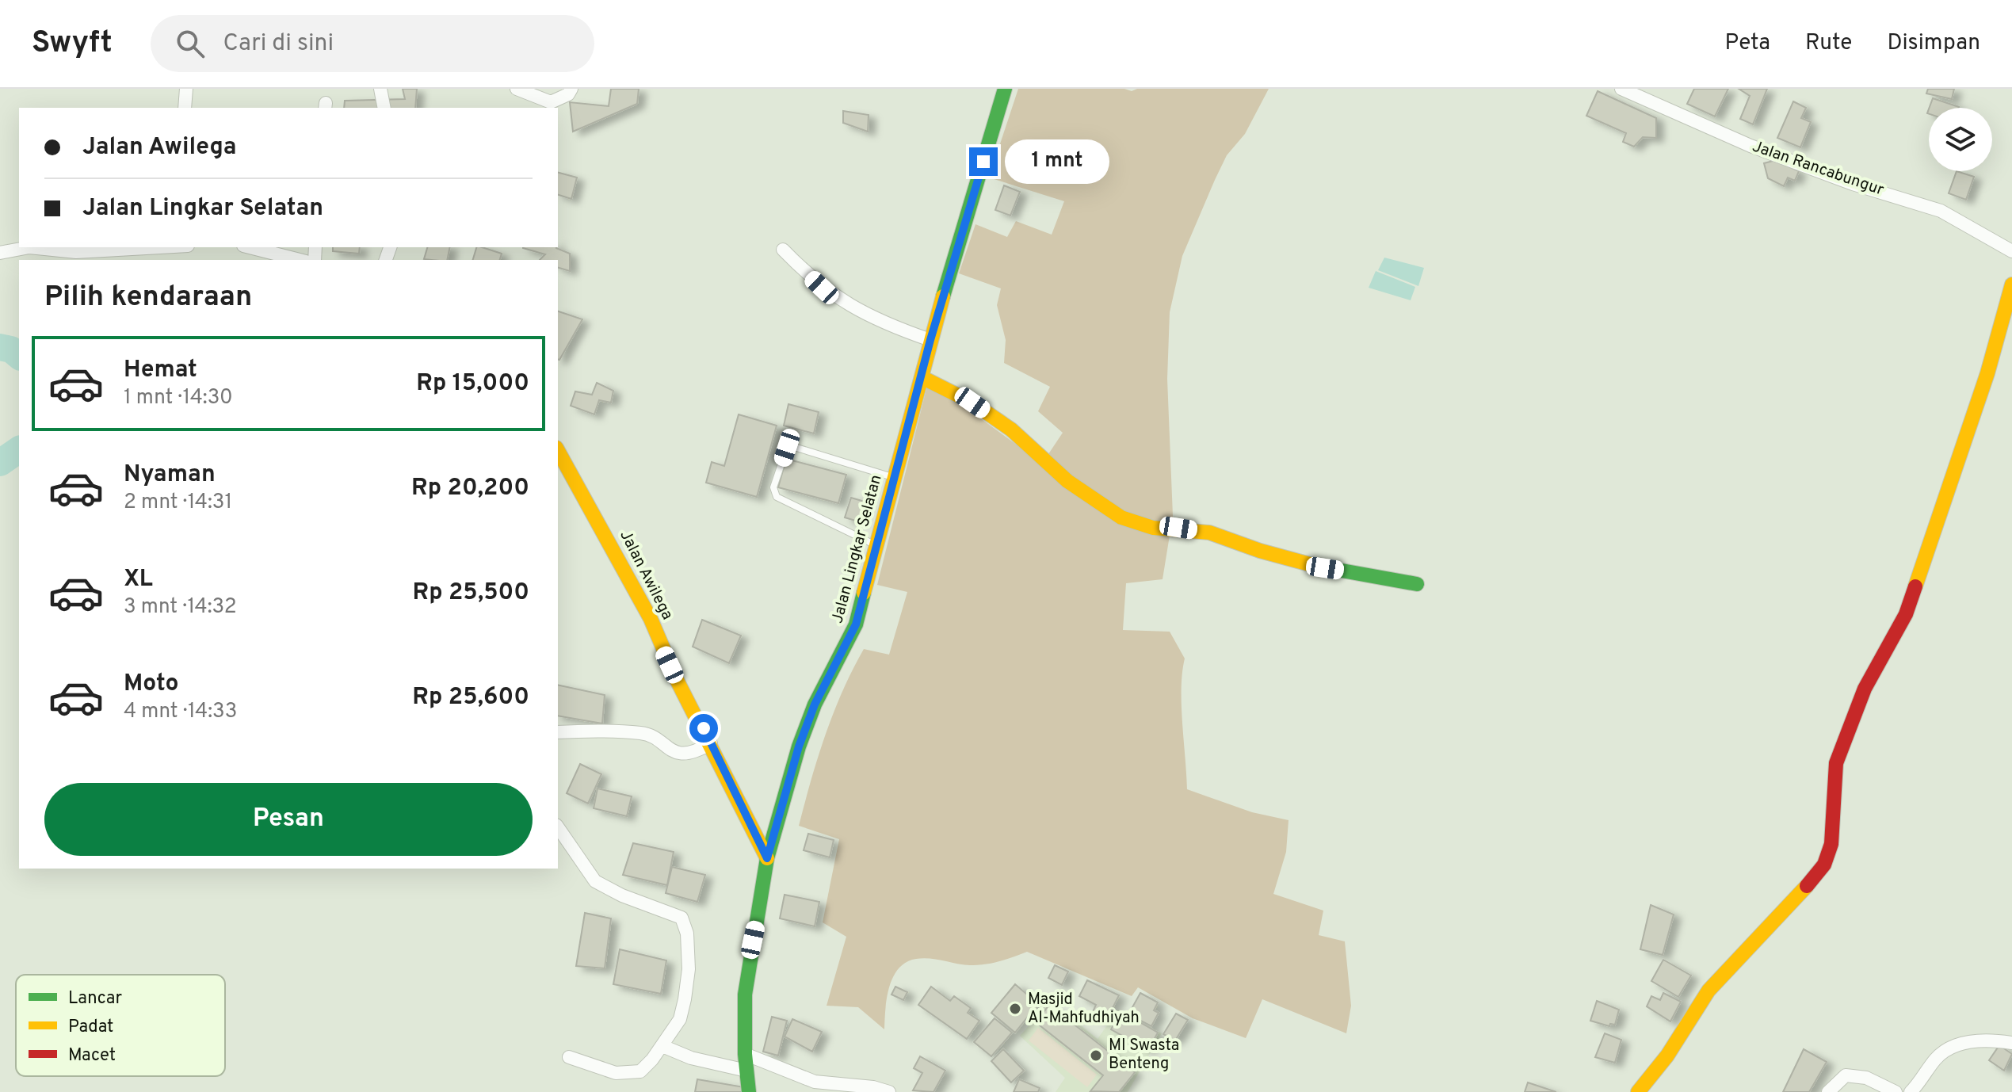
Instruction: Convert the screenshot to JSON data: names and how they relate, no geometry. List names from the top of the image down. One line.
{"streets":{"street":["Jalan Rancabungur","Jalan Lingkar Selatan","Jalan Awilega"]},"crossings":[["Jalan Lingkar Selatan","Jalan Awilega"]],"places":["Masjid Al-Mahfudhiyah","MI Swasta Benteng"],"legend":["Lancar","Padat","Macet"],"page":{"header":"Swyft","search":"Cari di sini","nav":["Peta","Rute","Disimpan"],"banner":["Jalan Awilega","Jalan Lingkar Selatan"],"bubble":"1 mnt","heading":"Pilih kendaraan","list":[{"name":"Hemat","note":"1 mnt · 14:30","value":"Rp 15,000"},{"name":"Nyaman","note":"2 mnt · 14:31","value":"Rp 20,200"},{"name":"XL","note":"3 mnt · 14:32","value":"Rp 25,500"},{"name":"Moto","note":"4 mnt · 14:33","value":"Rp 25,600"}],"buttons":"Pesan"}}
